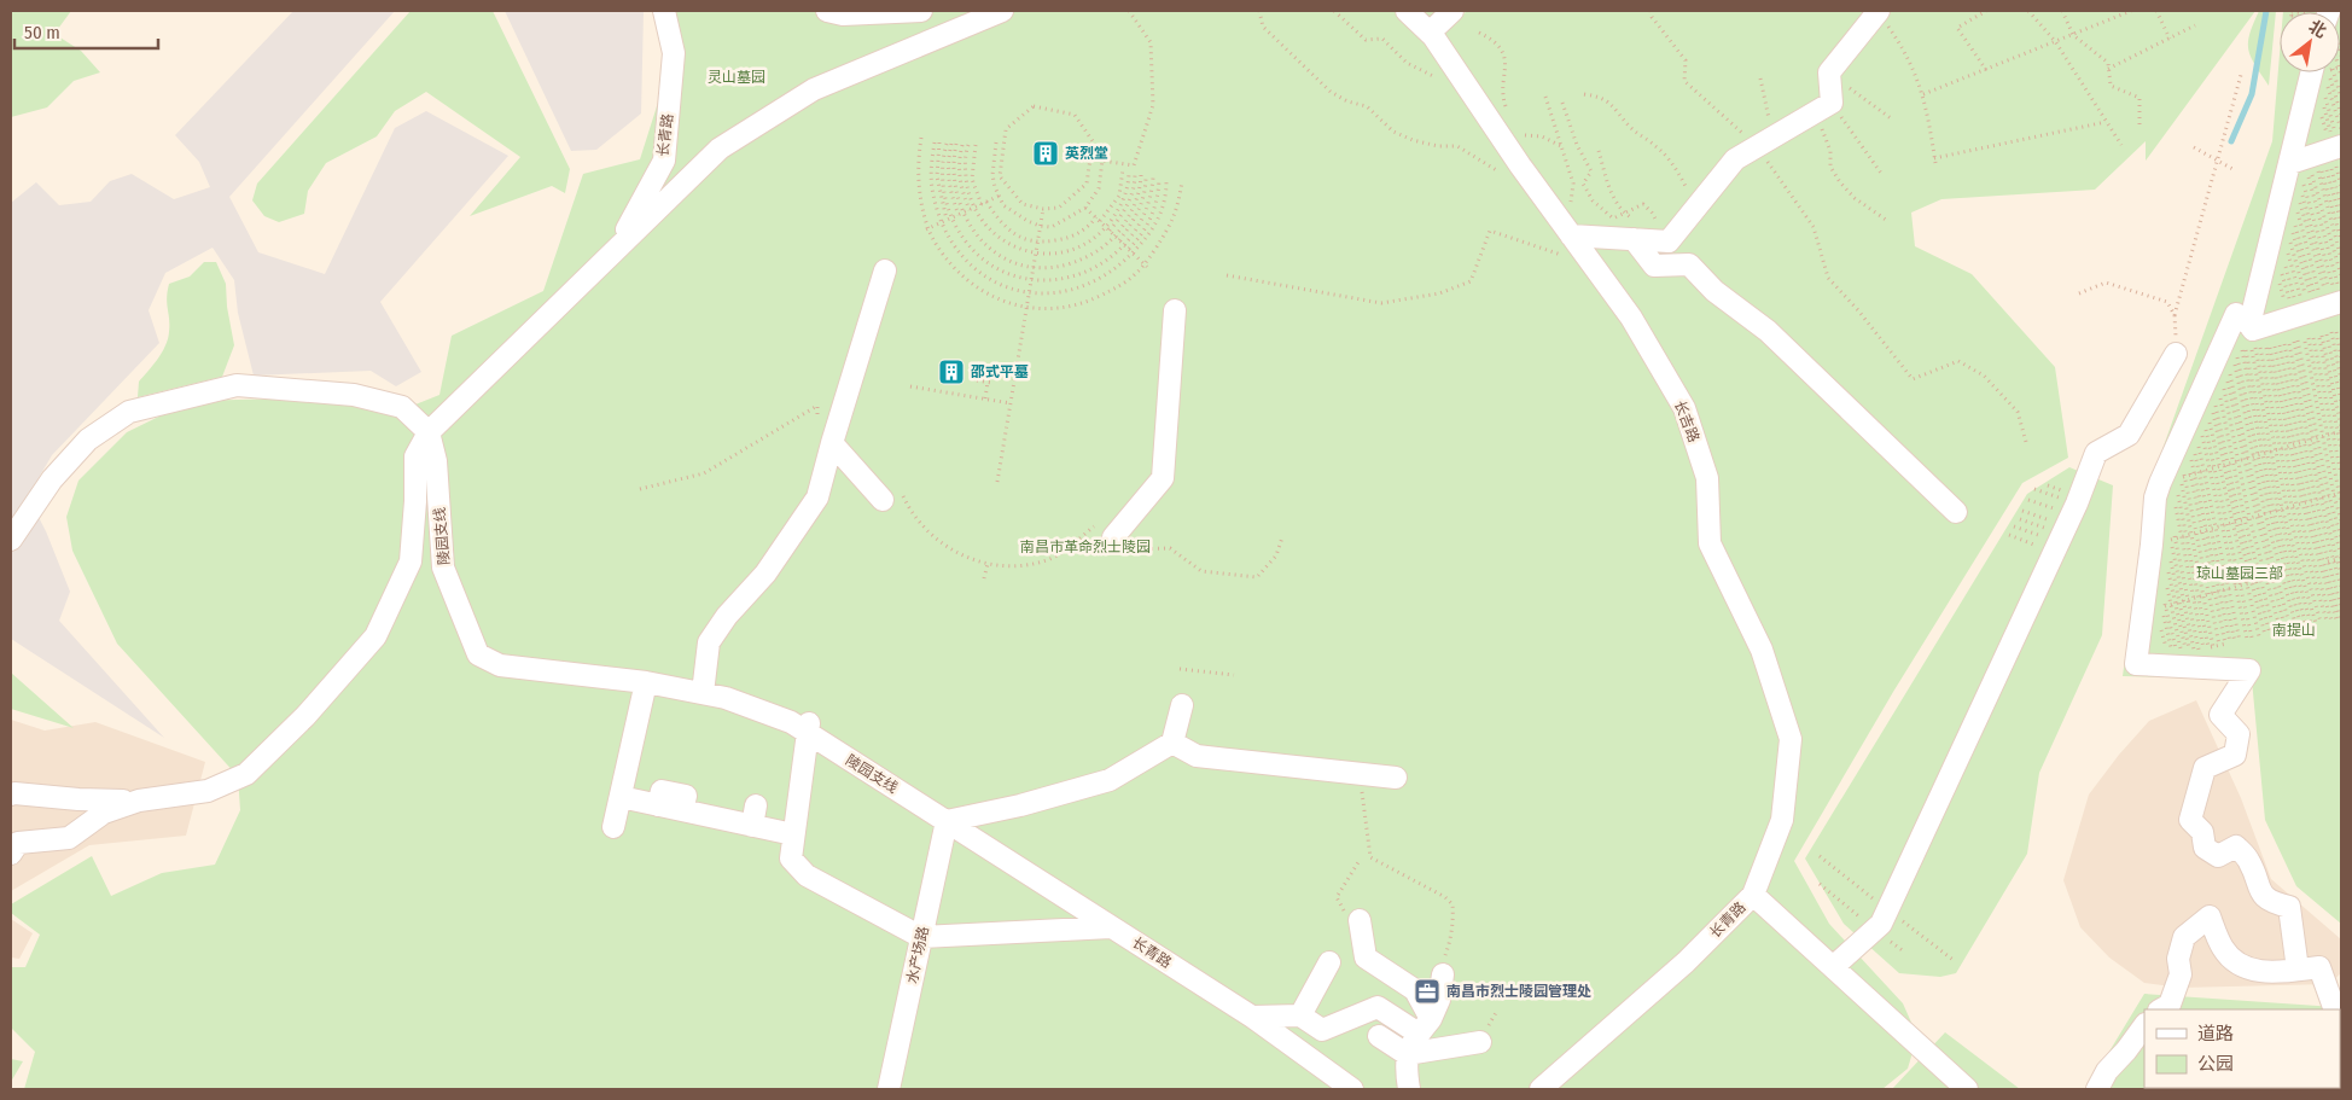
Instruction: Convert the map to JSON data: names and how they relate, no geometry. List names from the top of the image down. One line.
{"streets":{"street":["长青路","长吉路","陵园支线","水产场路"]},"crossings":[["长青路","长吉路"],["长青路","陵园支线"],["长青路","水产场路"],["陵园支线","水产场路"]],"parks":["灵山墓园","南昌市革命烈士陵园","琼山墓园三部","南提山"],"places":{"building":["英烈堂","邵式平墓"],"office":["南昌市烈士陵园管理处"]},"legend":["道路","公园"],"scale_bar":"50 m","north":"top right"}
